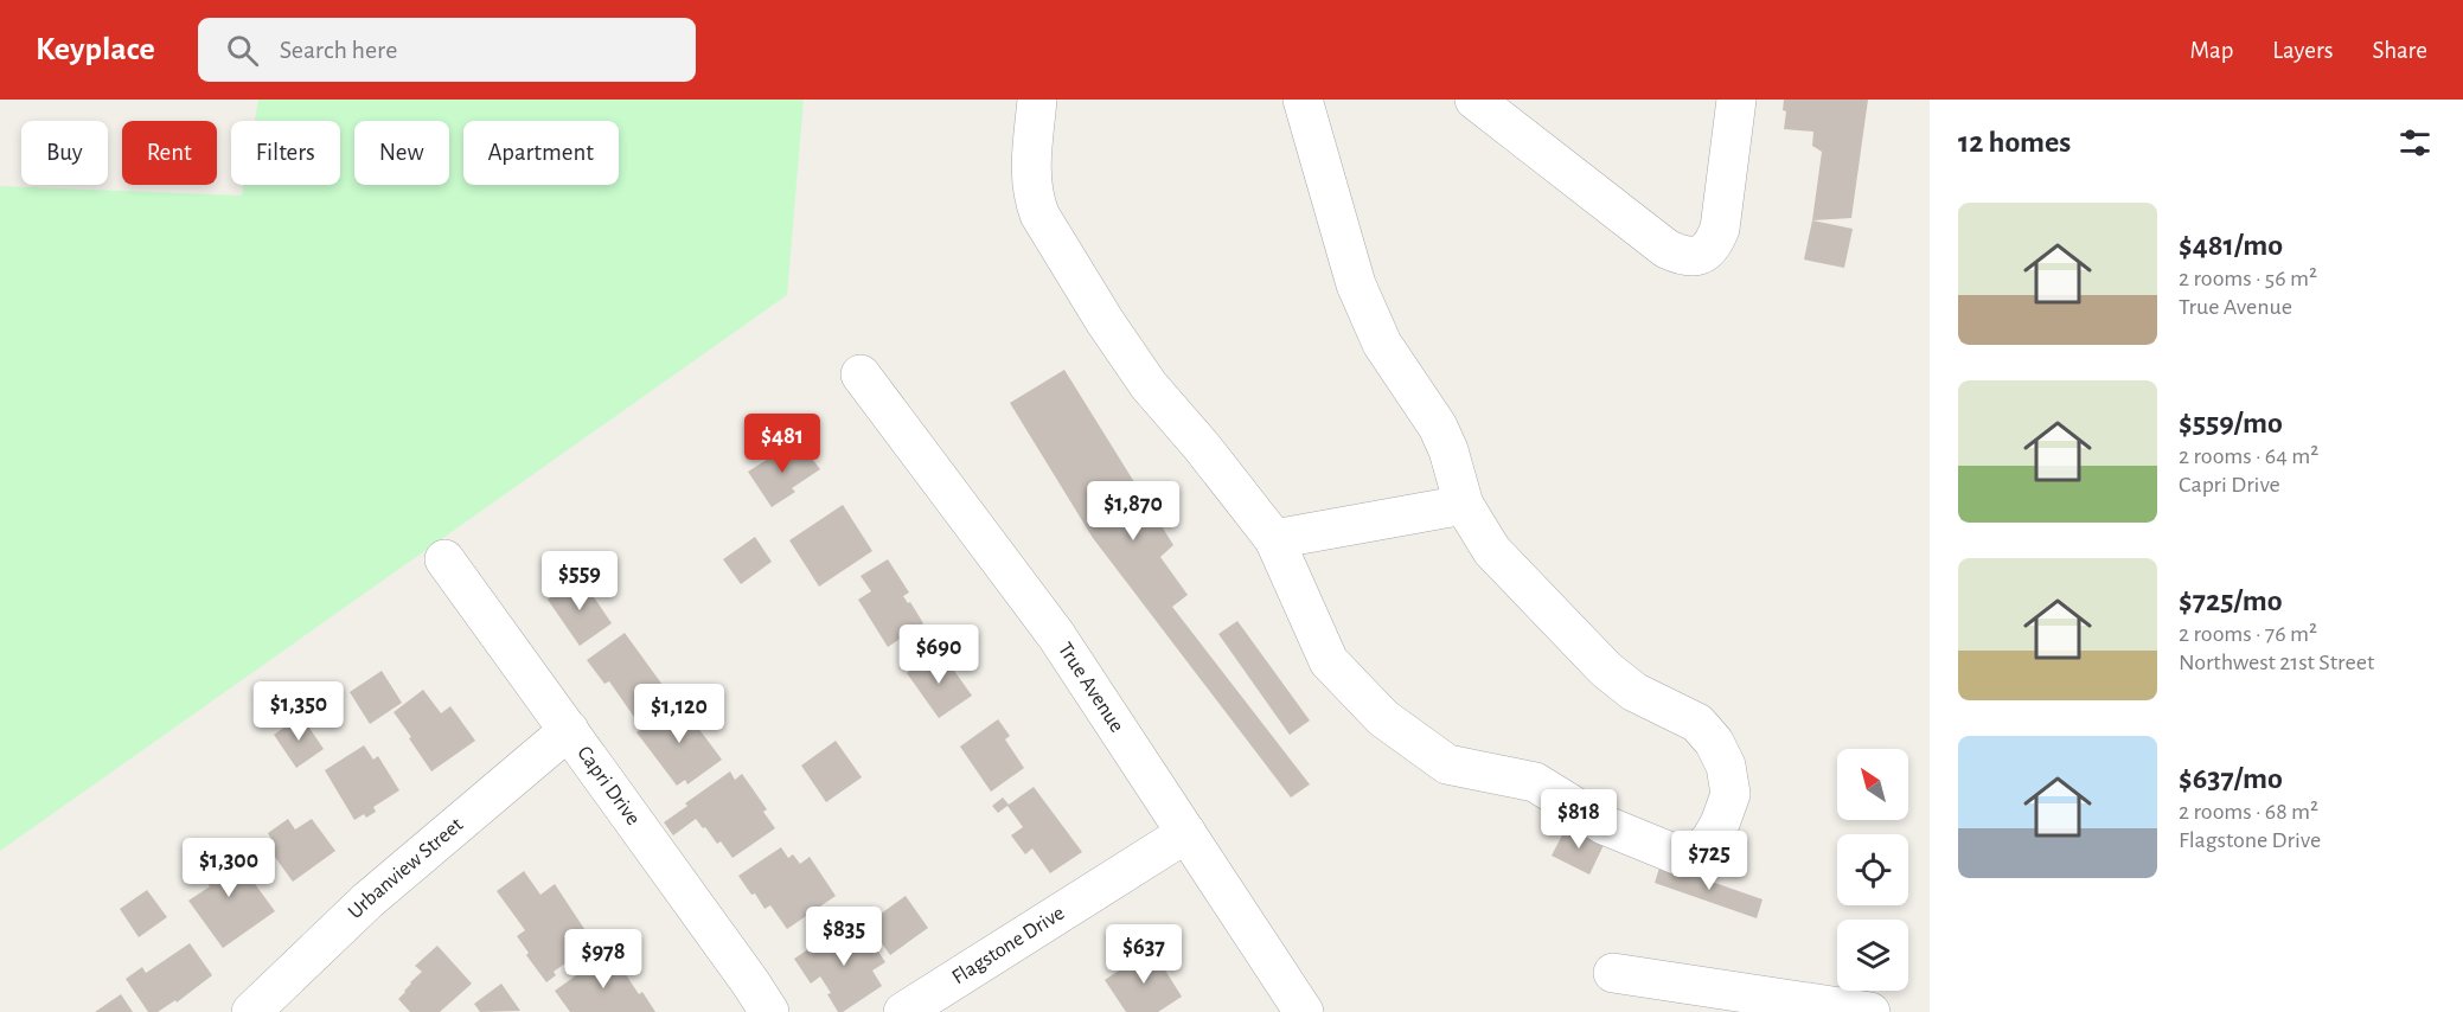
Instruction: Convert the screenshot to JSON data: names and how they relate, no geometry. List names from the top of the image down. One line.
{"streets":{"street":["True Avenue","Capri Drive","Urbanview Street","Flagstone Drive"]},"crossings":[["True Avenue","Flagstone Drive"],["Capri Drive","Urbanview Street"]],"north":"top left","page":{"header":"Keyplace","search":"Search here","nav":["Map","Layers","Share"],"heading":"12 homes","chip":["Buy","Rent","Filters","New","Apartment"],"list":[{"name":"$481/mo","note":"2 rooms · 56 m² · True Avenue"},{"name":"$559/mo","note":"2 rooms · 64 m² · Capri Drive"},{"name":"$725/mo","note":"2 rooms · 76 m² · Northwest 21st Street"},{"name":"$637/mo","note":"2 rooms · 68 m² · Flagstone Drive"}],"price":["$481","$1,870","$559","$690","$1,350","$1,120","$818","$725","$1,300","$835","$637","$978"]}}
